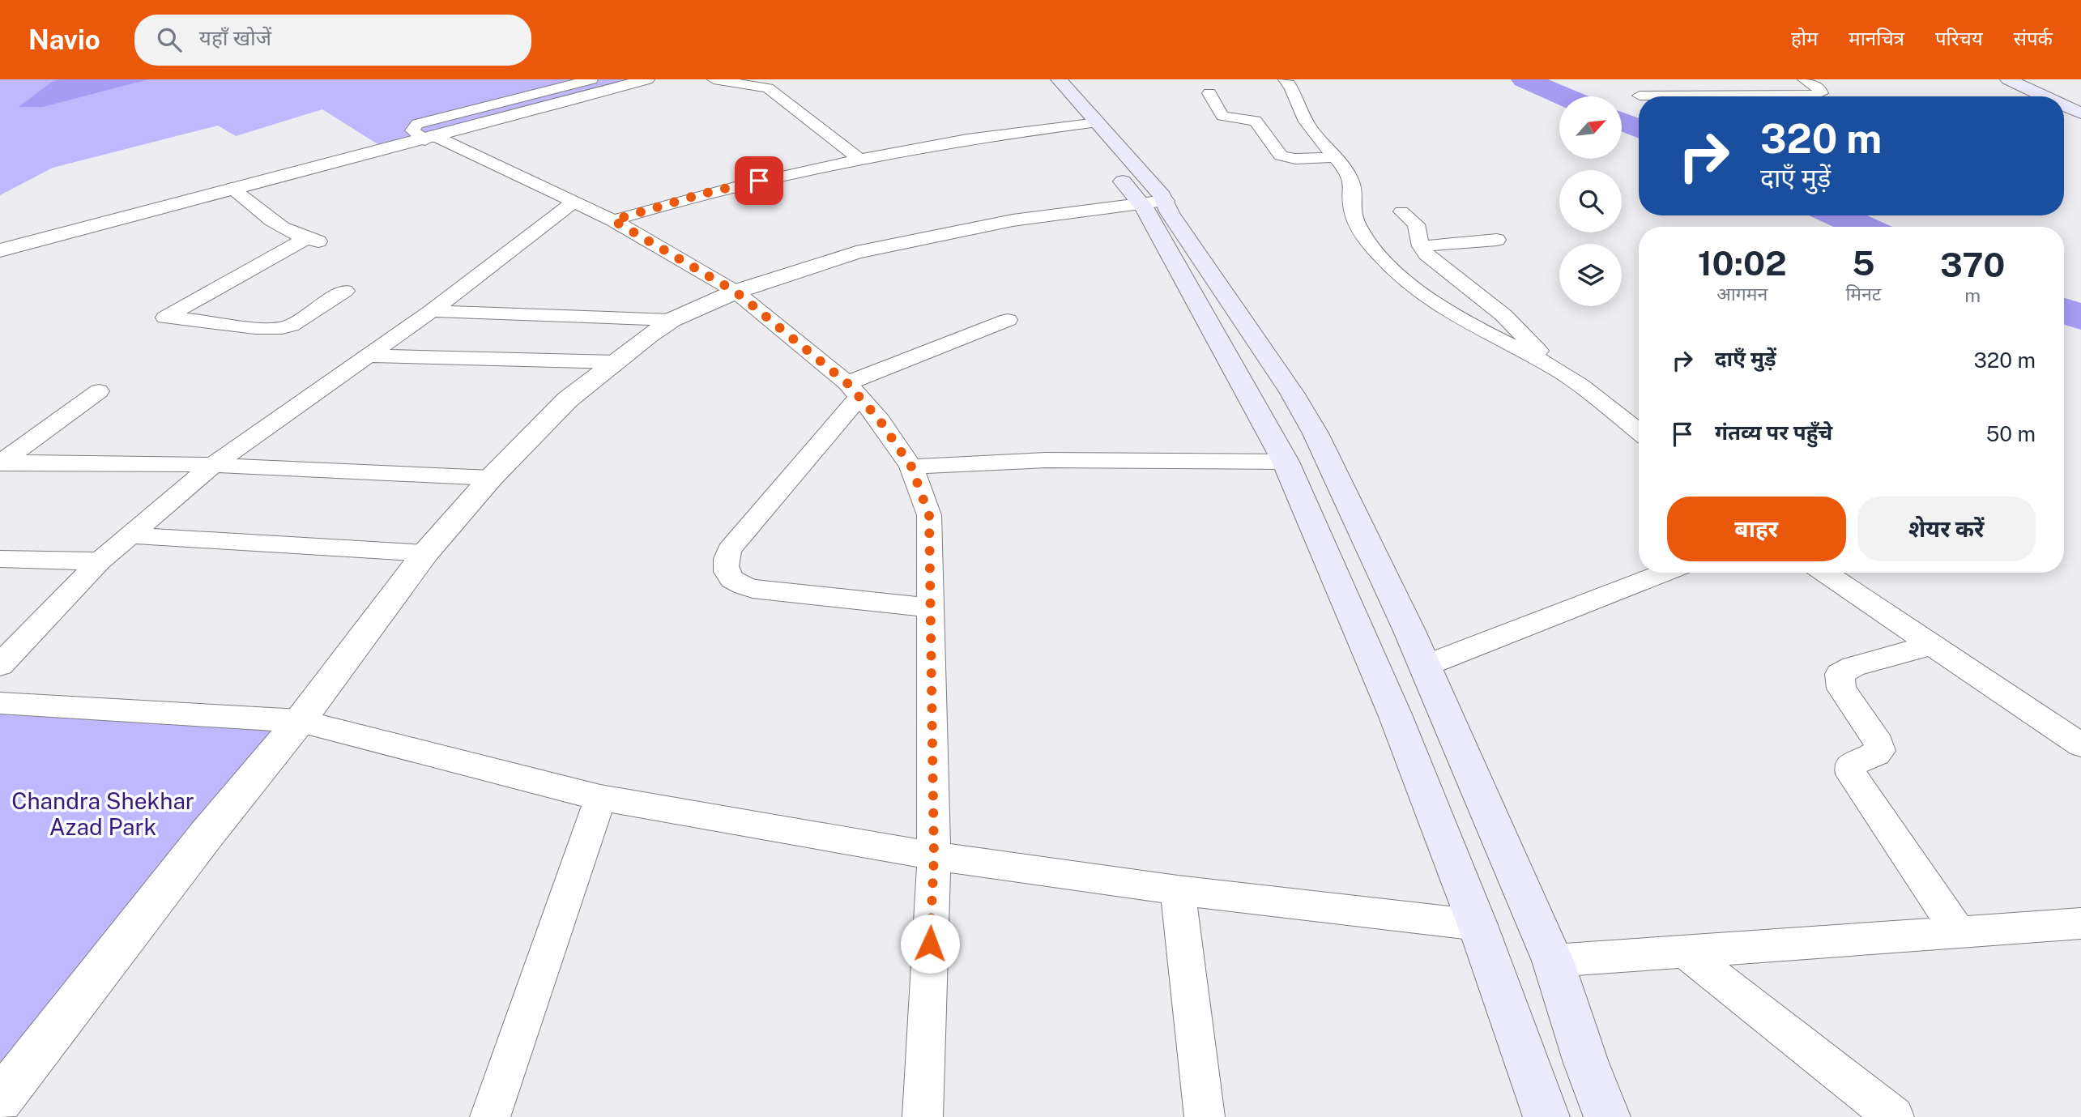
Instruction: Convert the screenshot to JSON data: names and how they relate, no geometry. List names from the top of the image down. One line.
{"parks":["Chandra Shekhar Azad Park"],"north":"top right","page":{"header":"Navio","search":"यहाँ खोजें","nav":["होम","मानचित्र","परिचय","संपर्क"],"turn":["320 m","दाएँ मुड़ें"],"eta":["10:02","आगमन","5","मिनट","370","m"],"list":[{"name":"दाएँ मुड़ें","value":"320 m"},{"name":"गंतव्य पर पहुँचे","value":"50 m"}],"buttons":["बाहर","शेयर करें"]}}
